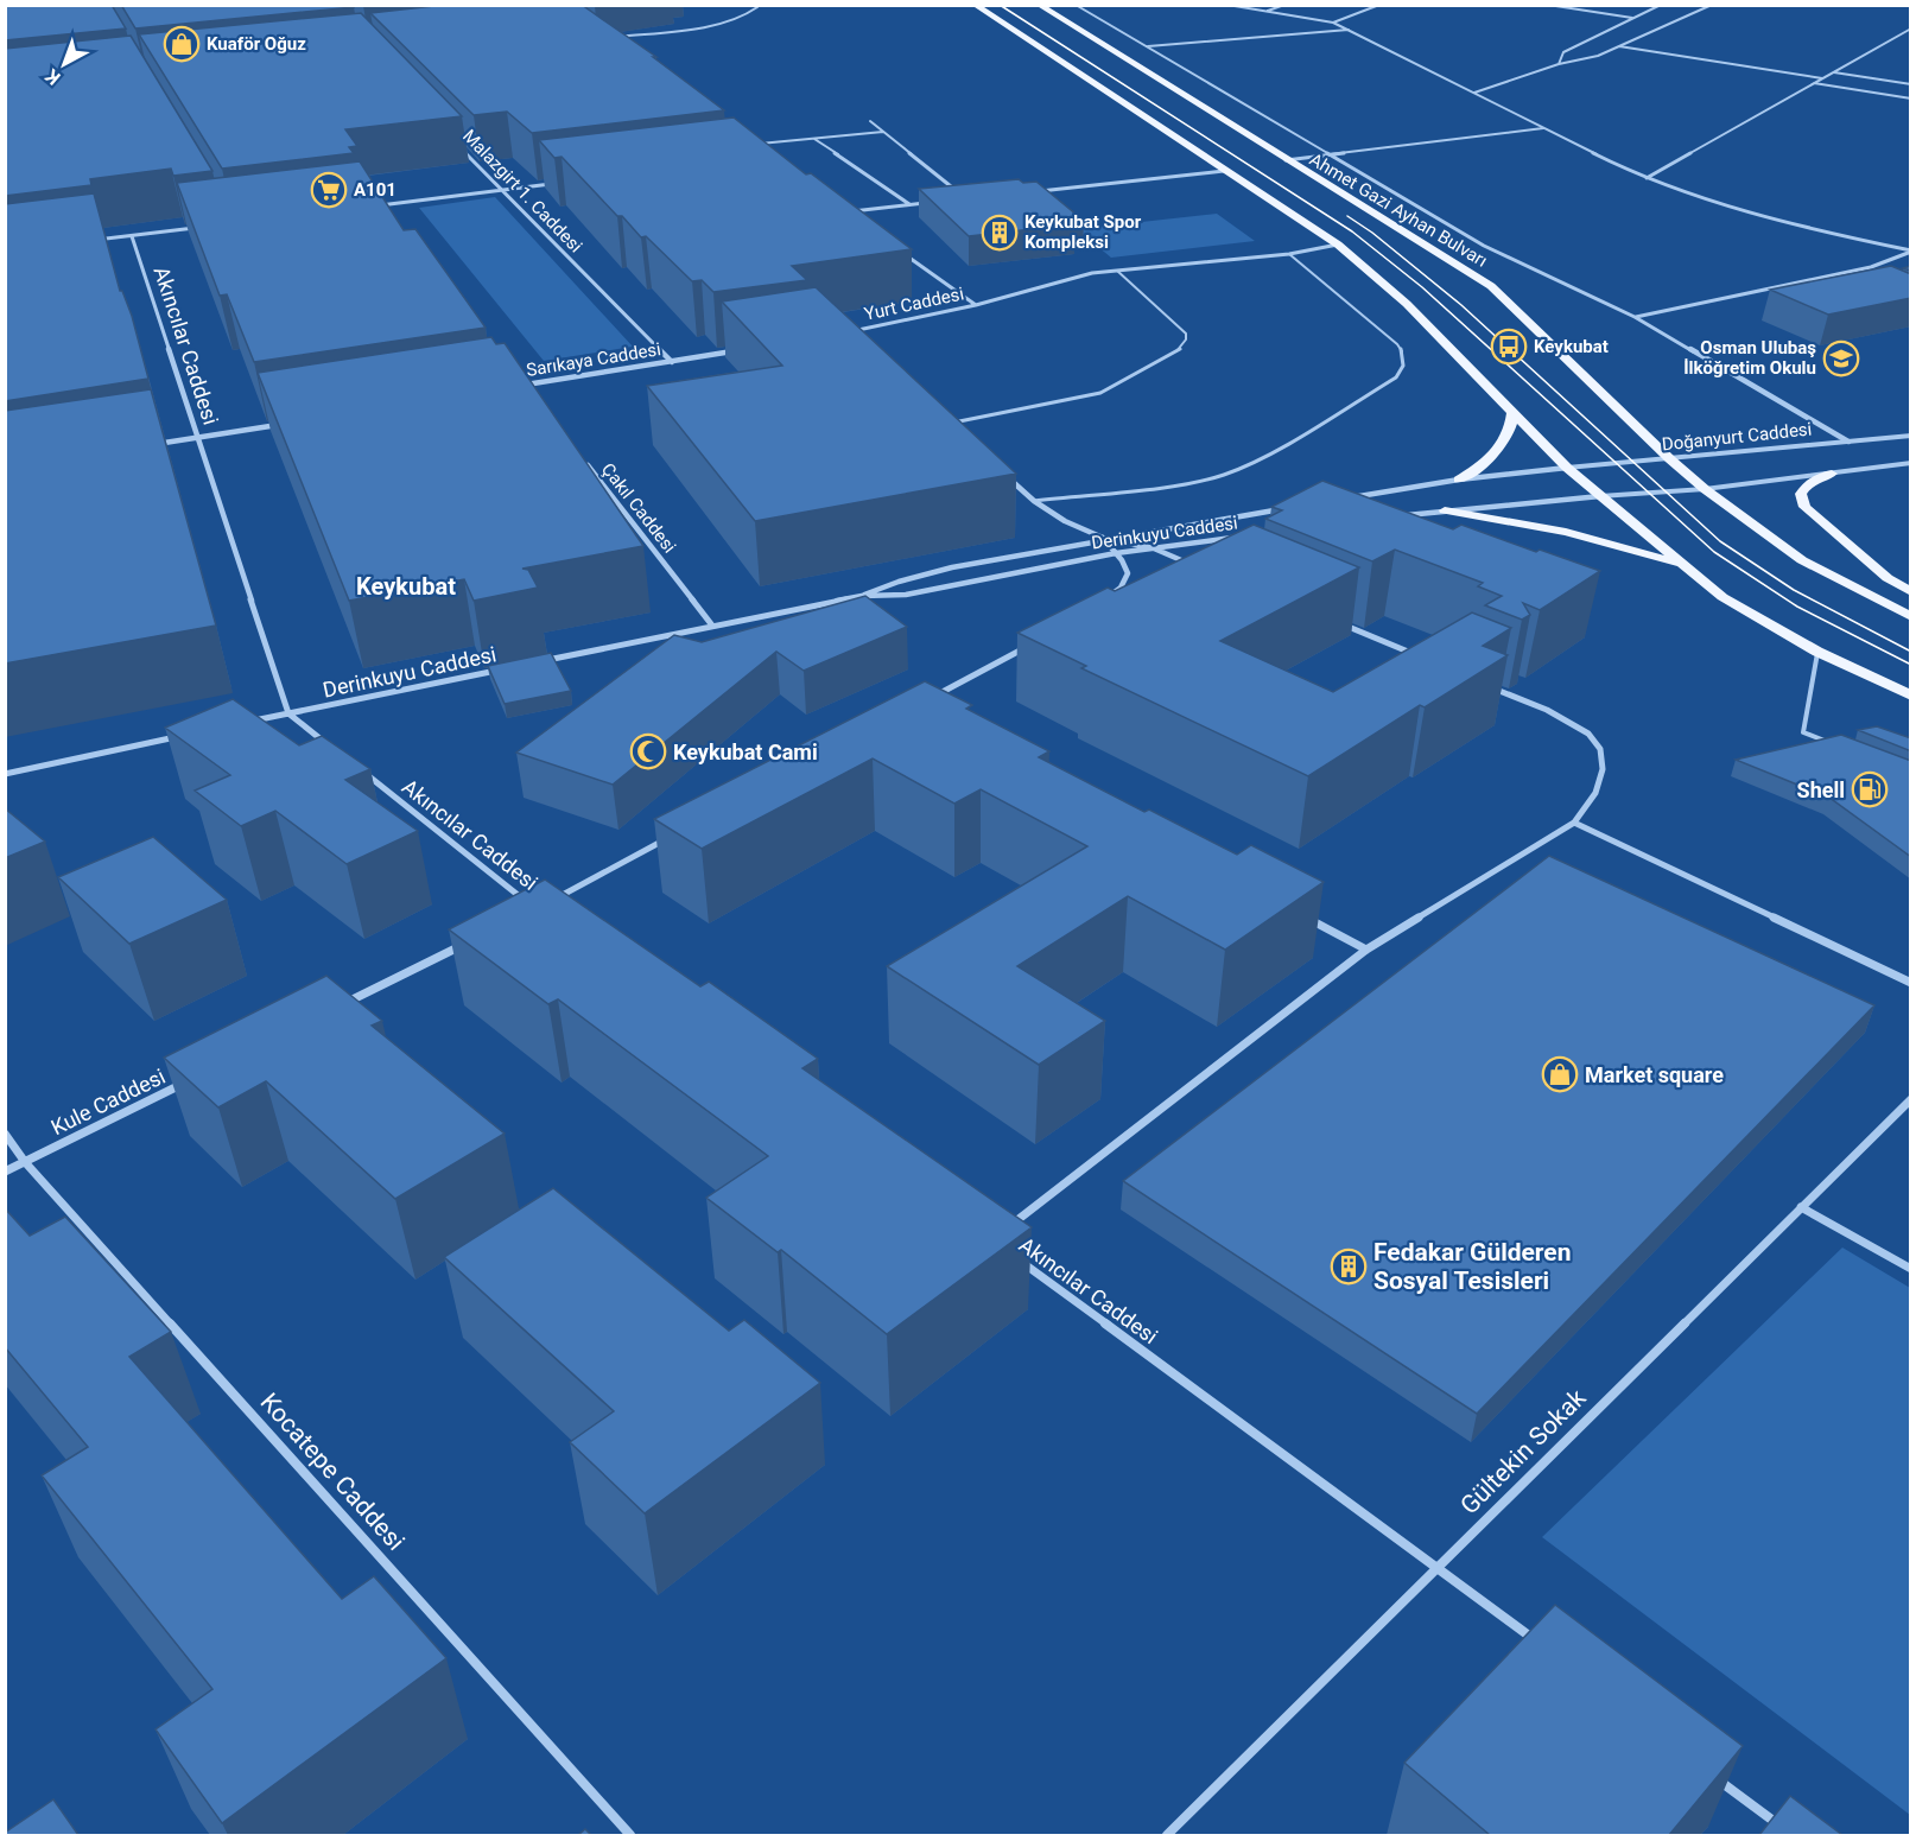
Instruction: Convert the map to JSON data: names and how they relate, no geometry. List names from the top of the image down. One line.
{"streets":{"main road":["Ahmet Gazi Ayhan Bulvarı"],"street":["Malazgirt 1. Caddesi","Yurt Caddesi","Akıncılar Caddesi","Sarıkaya Caddesi","Doğanyurt Caddesi","Çakıl Caddesi","Derinkuyu Caddesi","Kule Caddesi","Gültekin Sokak","Kocatepe Caddesi"]},"crossings":[["Malazgirt 1. Caddesi","Sarıkaya Caddesi"],["Ahmet Gazi Ayhan Bulvarı","Doğanyurt Caddesi"],["Akıncılar Caddesi","Derinkuyu Caddesi"],["Akıncılar Caddesi","Gültekin Sokak"],["Çakıl Caddesi","Derinkuyu Caddesi"],["Kule Caddesi","Kocatepe Caddesi"]],"districts":["Keykubat"],"places":{"shop":["Kuaför Oğuz","Market square"],"supermarket":["A101"],"building":["Keykubat Spor Kompleksi","Fedakar Gülderen Sosyal Tesisleri"],"bus stop":["Keykubat"],"school or university":["Osman Ulubaş İlköğretim Okulu"],"mosque":["Keykubat Cami"],"fuel station":["Shell"]},"north":"bottom left"}
